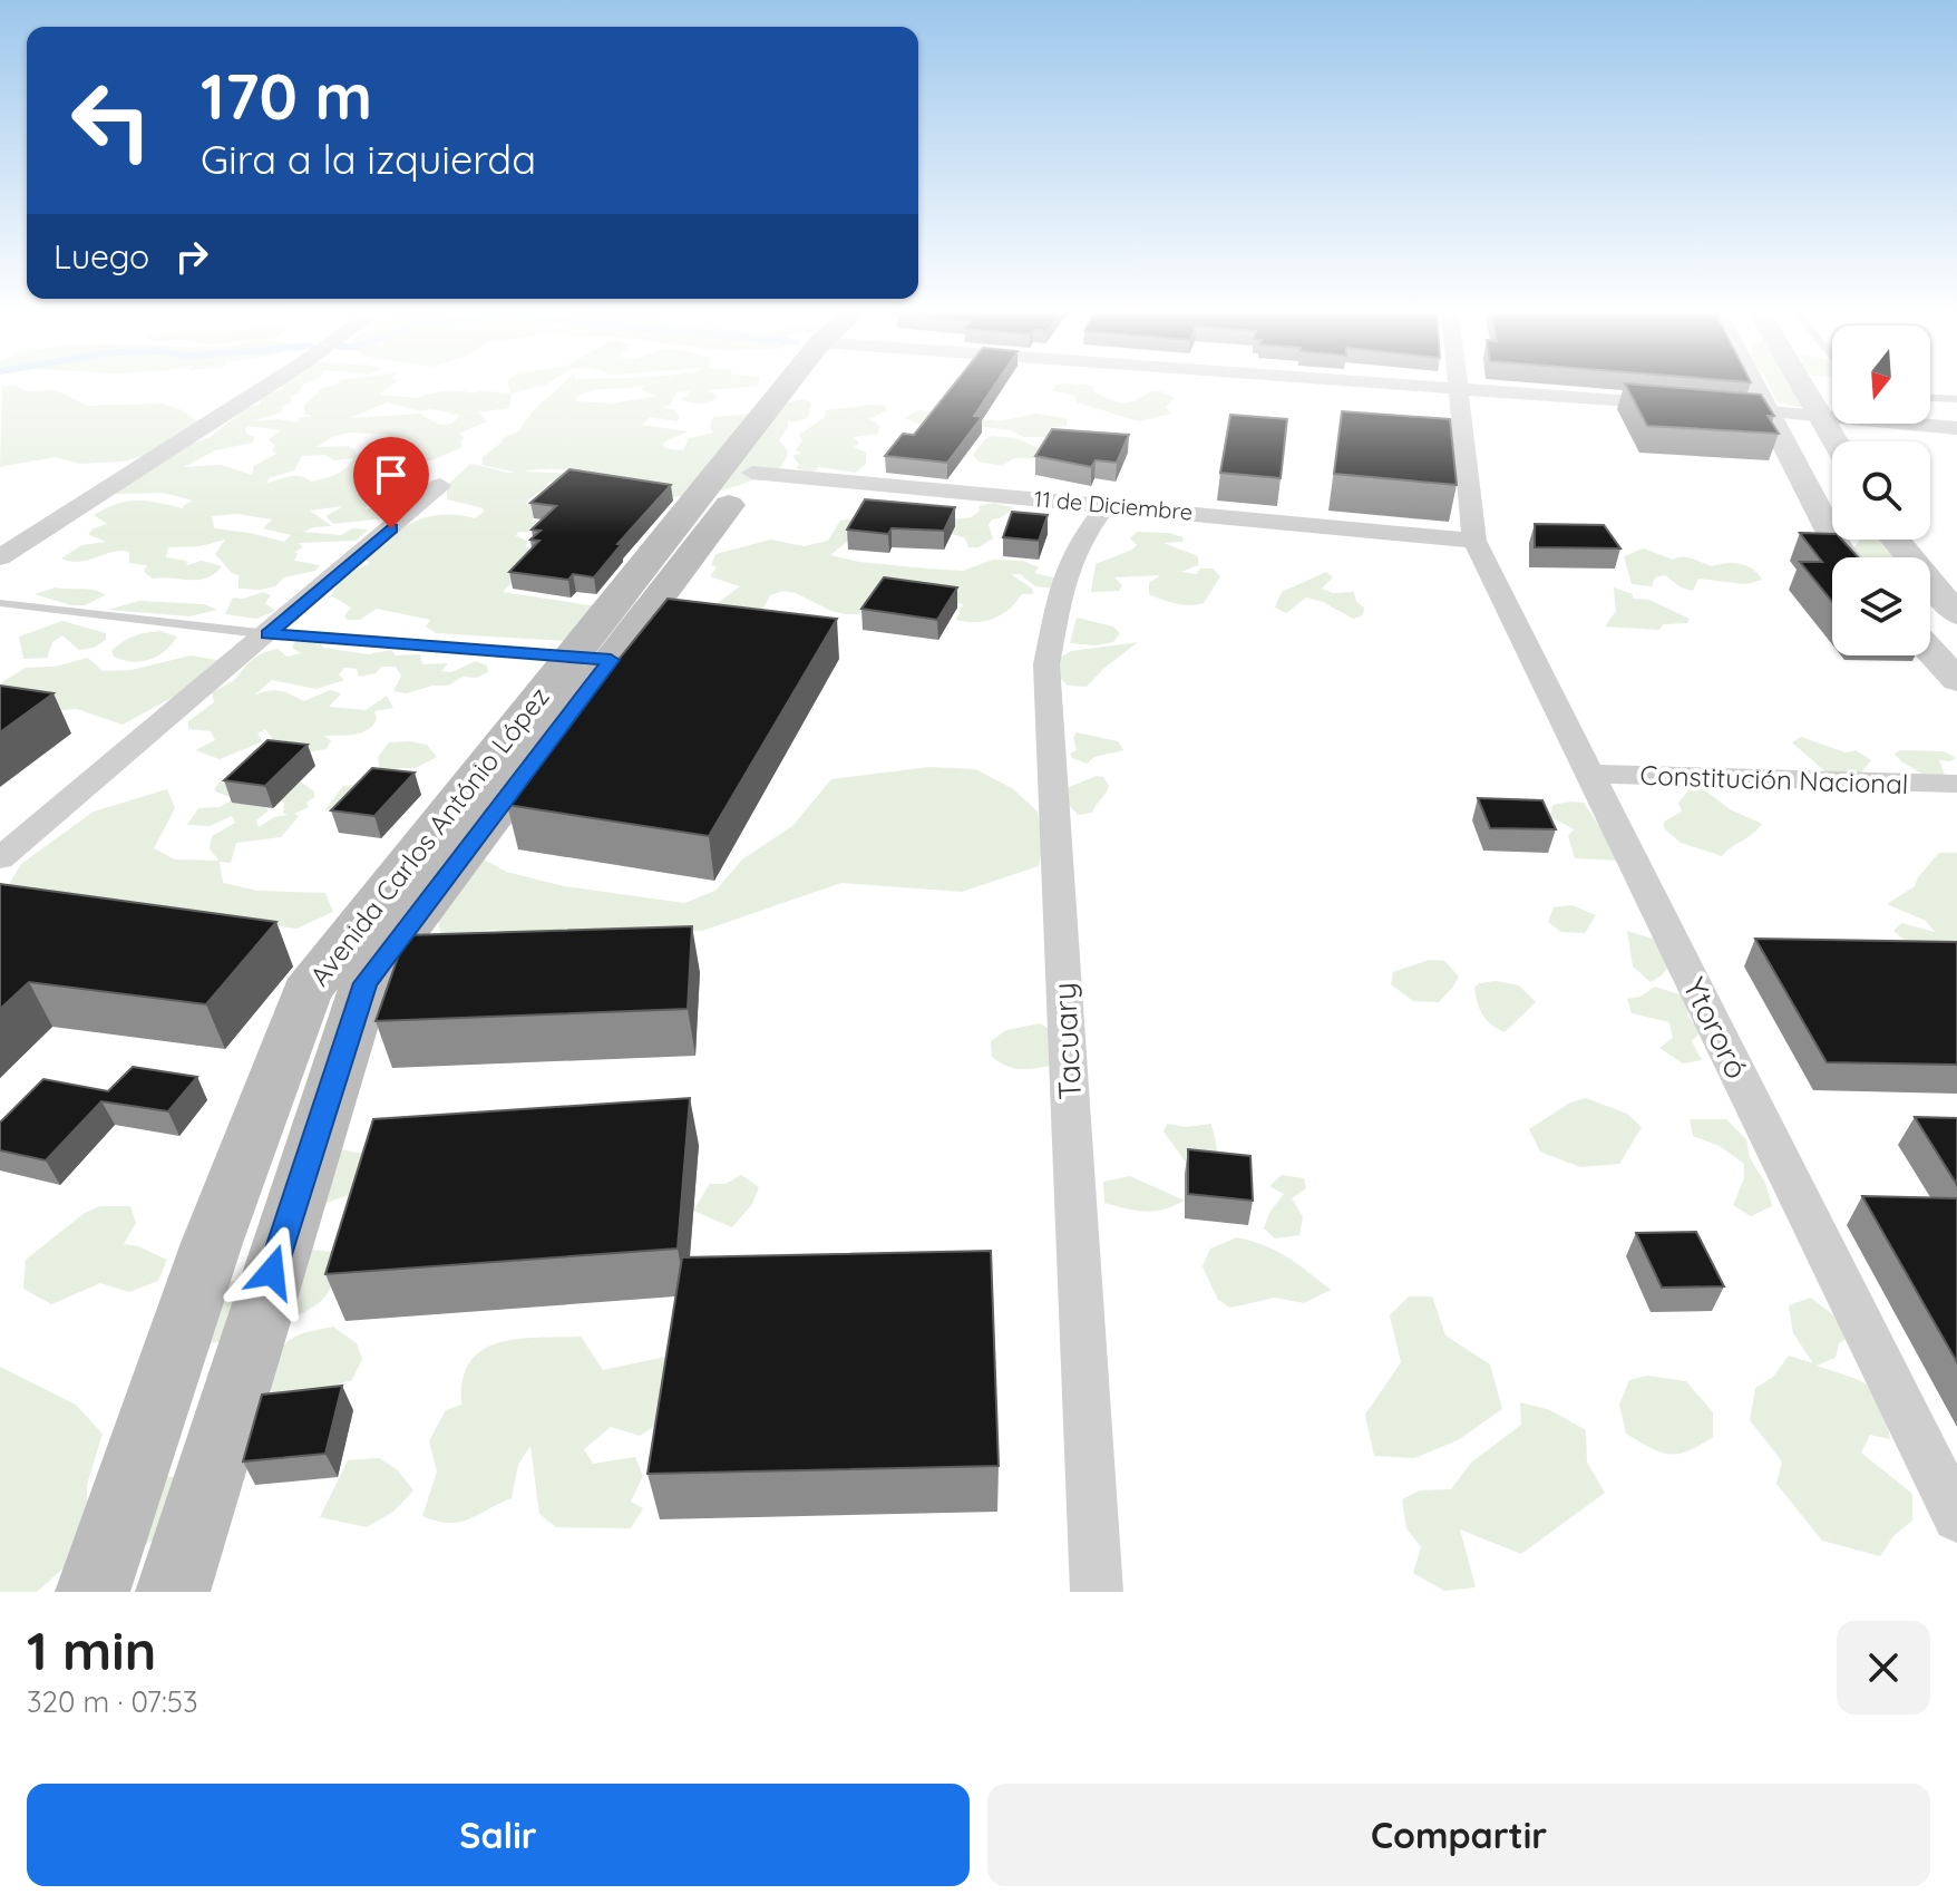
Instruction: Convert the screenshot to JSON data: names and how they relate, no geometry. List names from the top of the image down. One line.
{"streets":{"main road":["Avenida Carlos António López"],"street":["11 de Diciembre","Constitución Nacional","Ytororó","Tacuary"]},"crossings":[["11 de Diciembre","Avenida Carlos António López"],["11 de Diciembre","Ytororó"],["11 de Diciembre","Tacuary"],["Constitución Nacional","Ytororó"]],"north":"bottom","page":{"turn":["170 m","Gira a la izquierda"],"then":"Luego","heading":["1 min","320 m · 07:53"],"buttons":["Salir","Compartir"]}}
